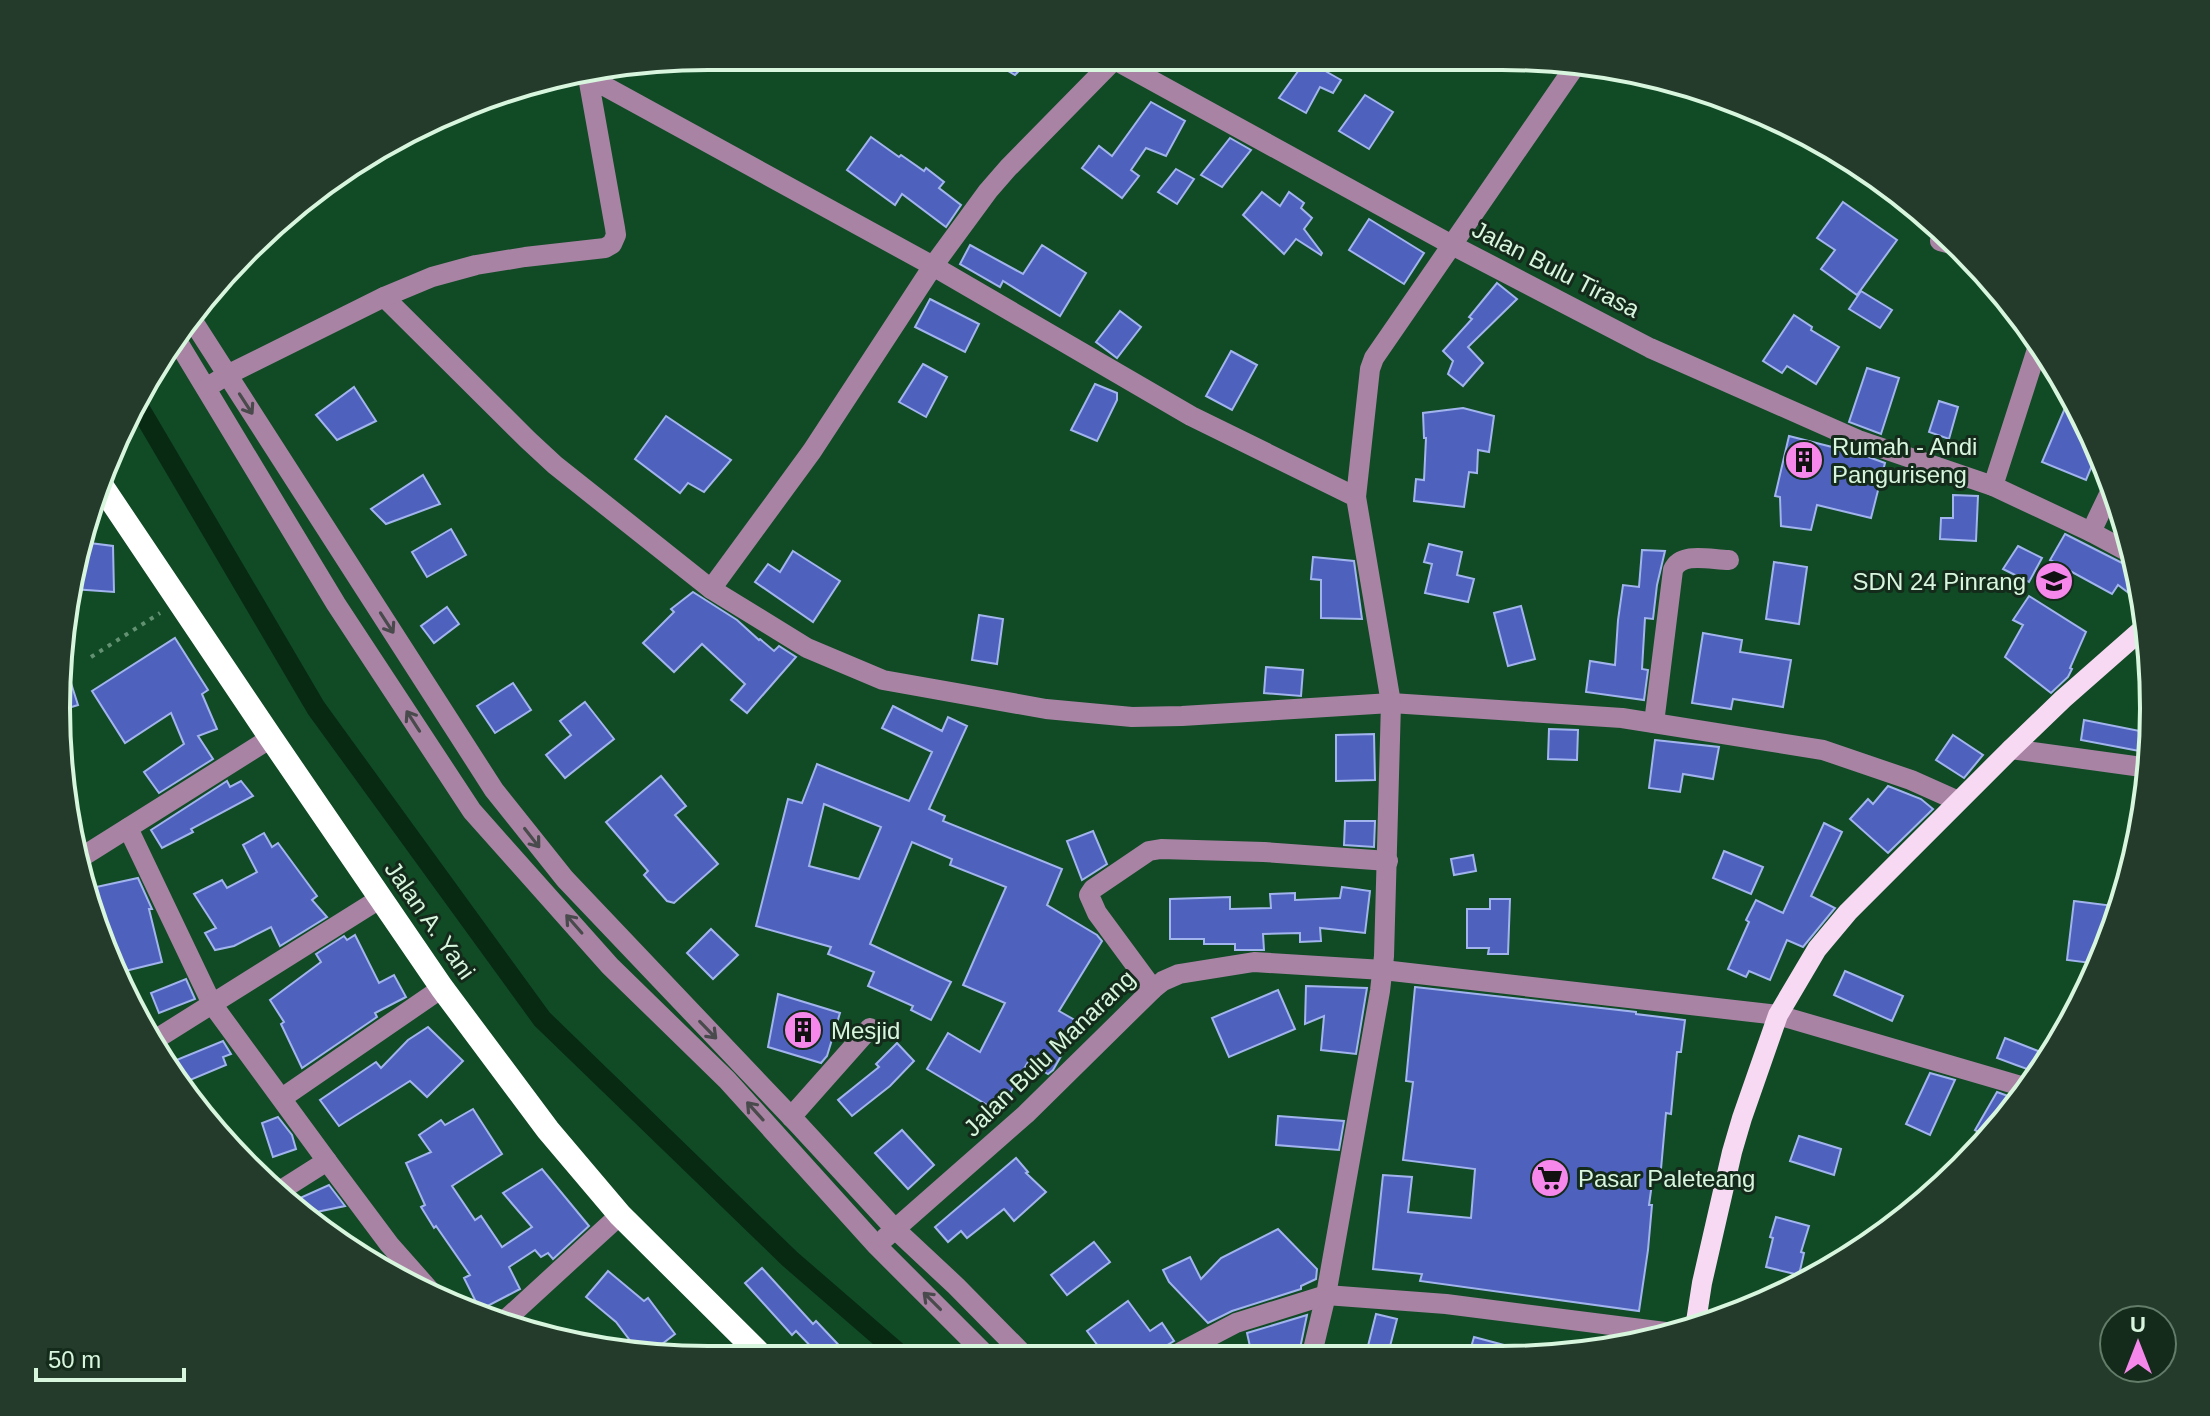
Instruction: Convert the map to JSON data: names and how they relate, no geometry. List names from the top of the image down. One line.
{"streets":{"highway":["Jalan A. Yani"],"street":["Jalan Bulu Tirasa","Jalan Bulu Manarang"]},"places":{"building":["Rumah - Andi Panguriseng","Mesjid"],"school or university":["SDN 24 Pinrang"],"supermarket":["Pasar Paleteang"]},"scale_bar":"50 m","north":"top"}
